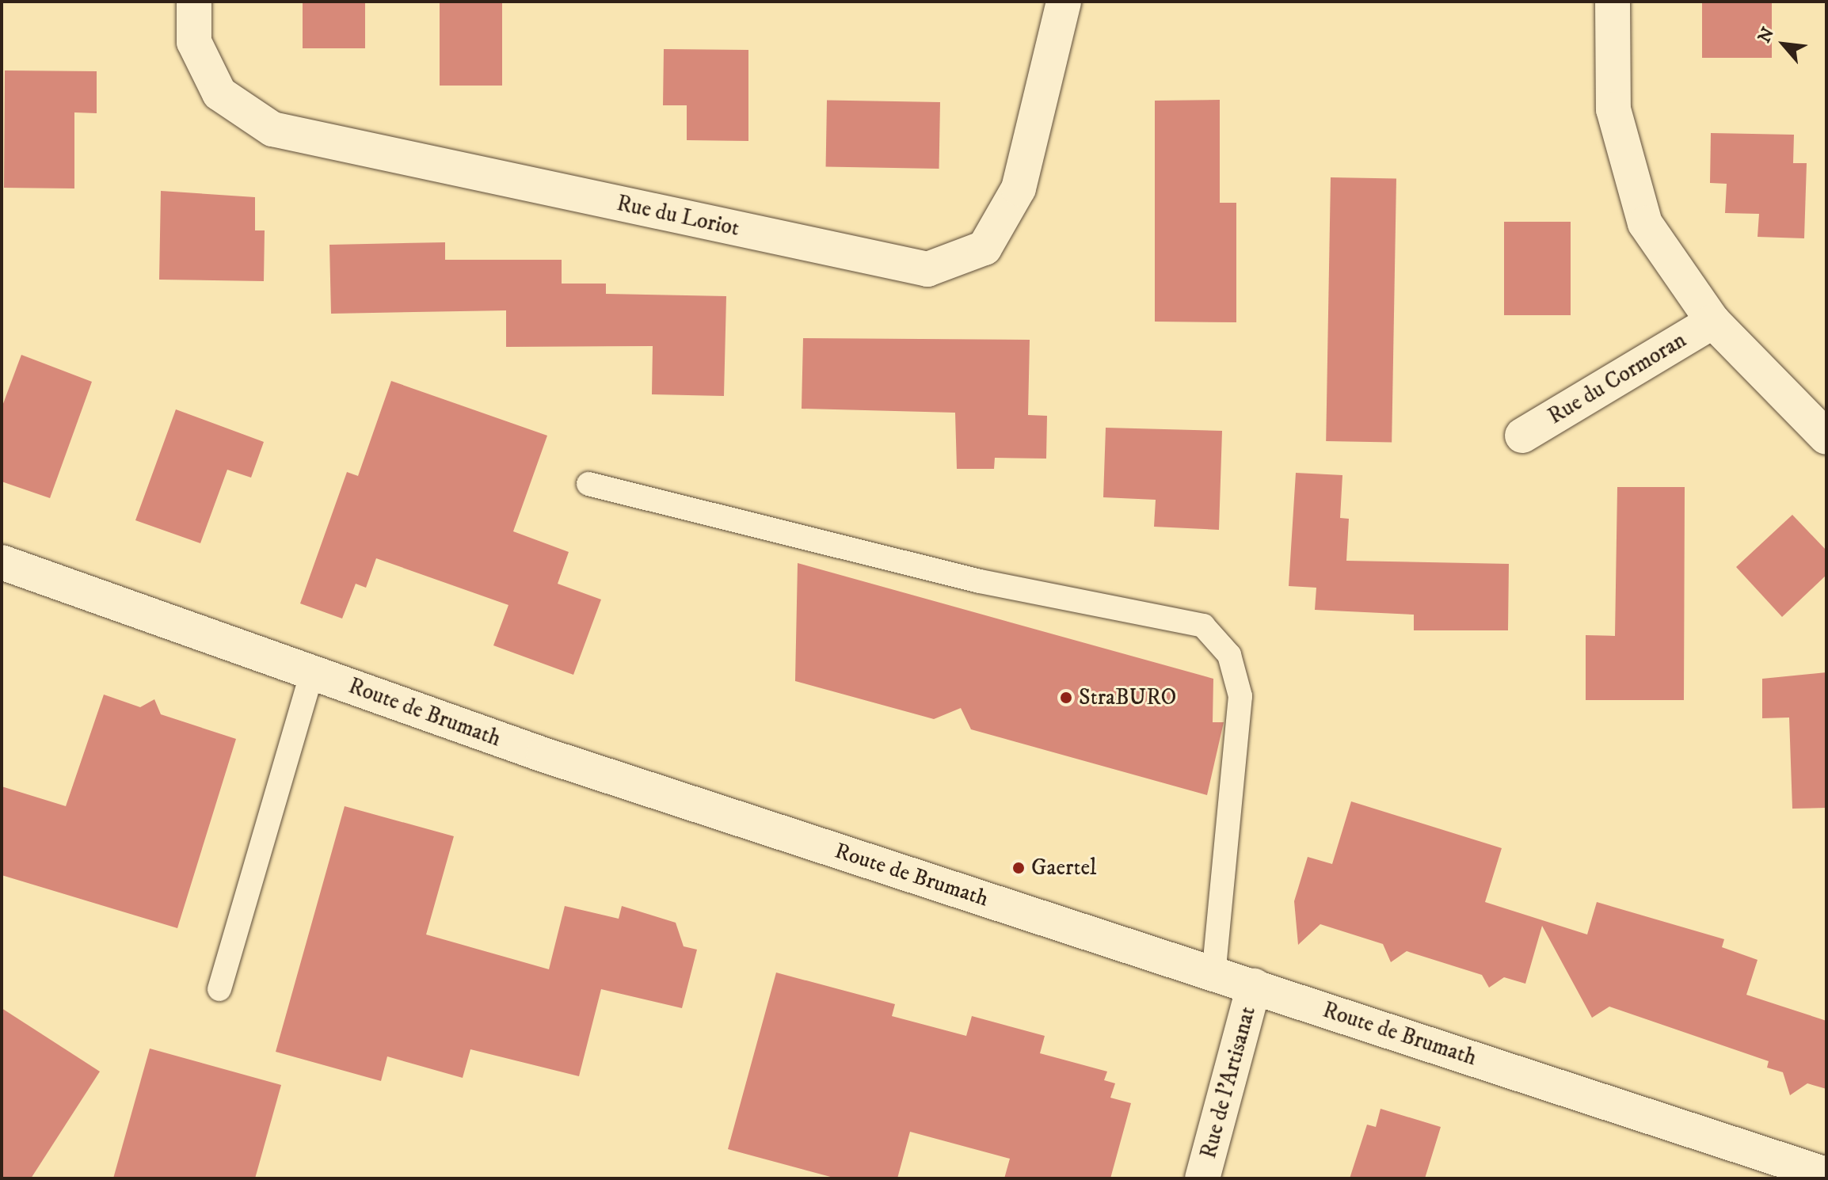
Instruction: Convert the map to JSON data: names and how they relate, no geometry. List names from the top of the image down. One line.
{"streets":{"street":["Rue du Loriot","Rue du Cormoran","Route de Brumath","Rue de l'Artisanat"]},"crossings":[["Route de Brumath","Rue de l'Artisanat"]],"places":["StraBURO","Gaertel"],"north":"top left"}
